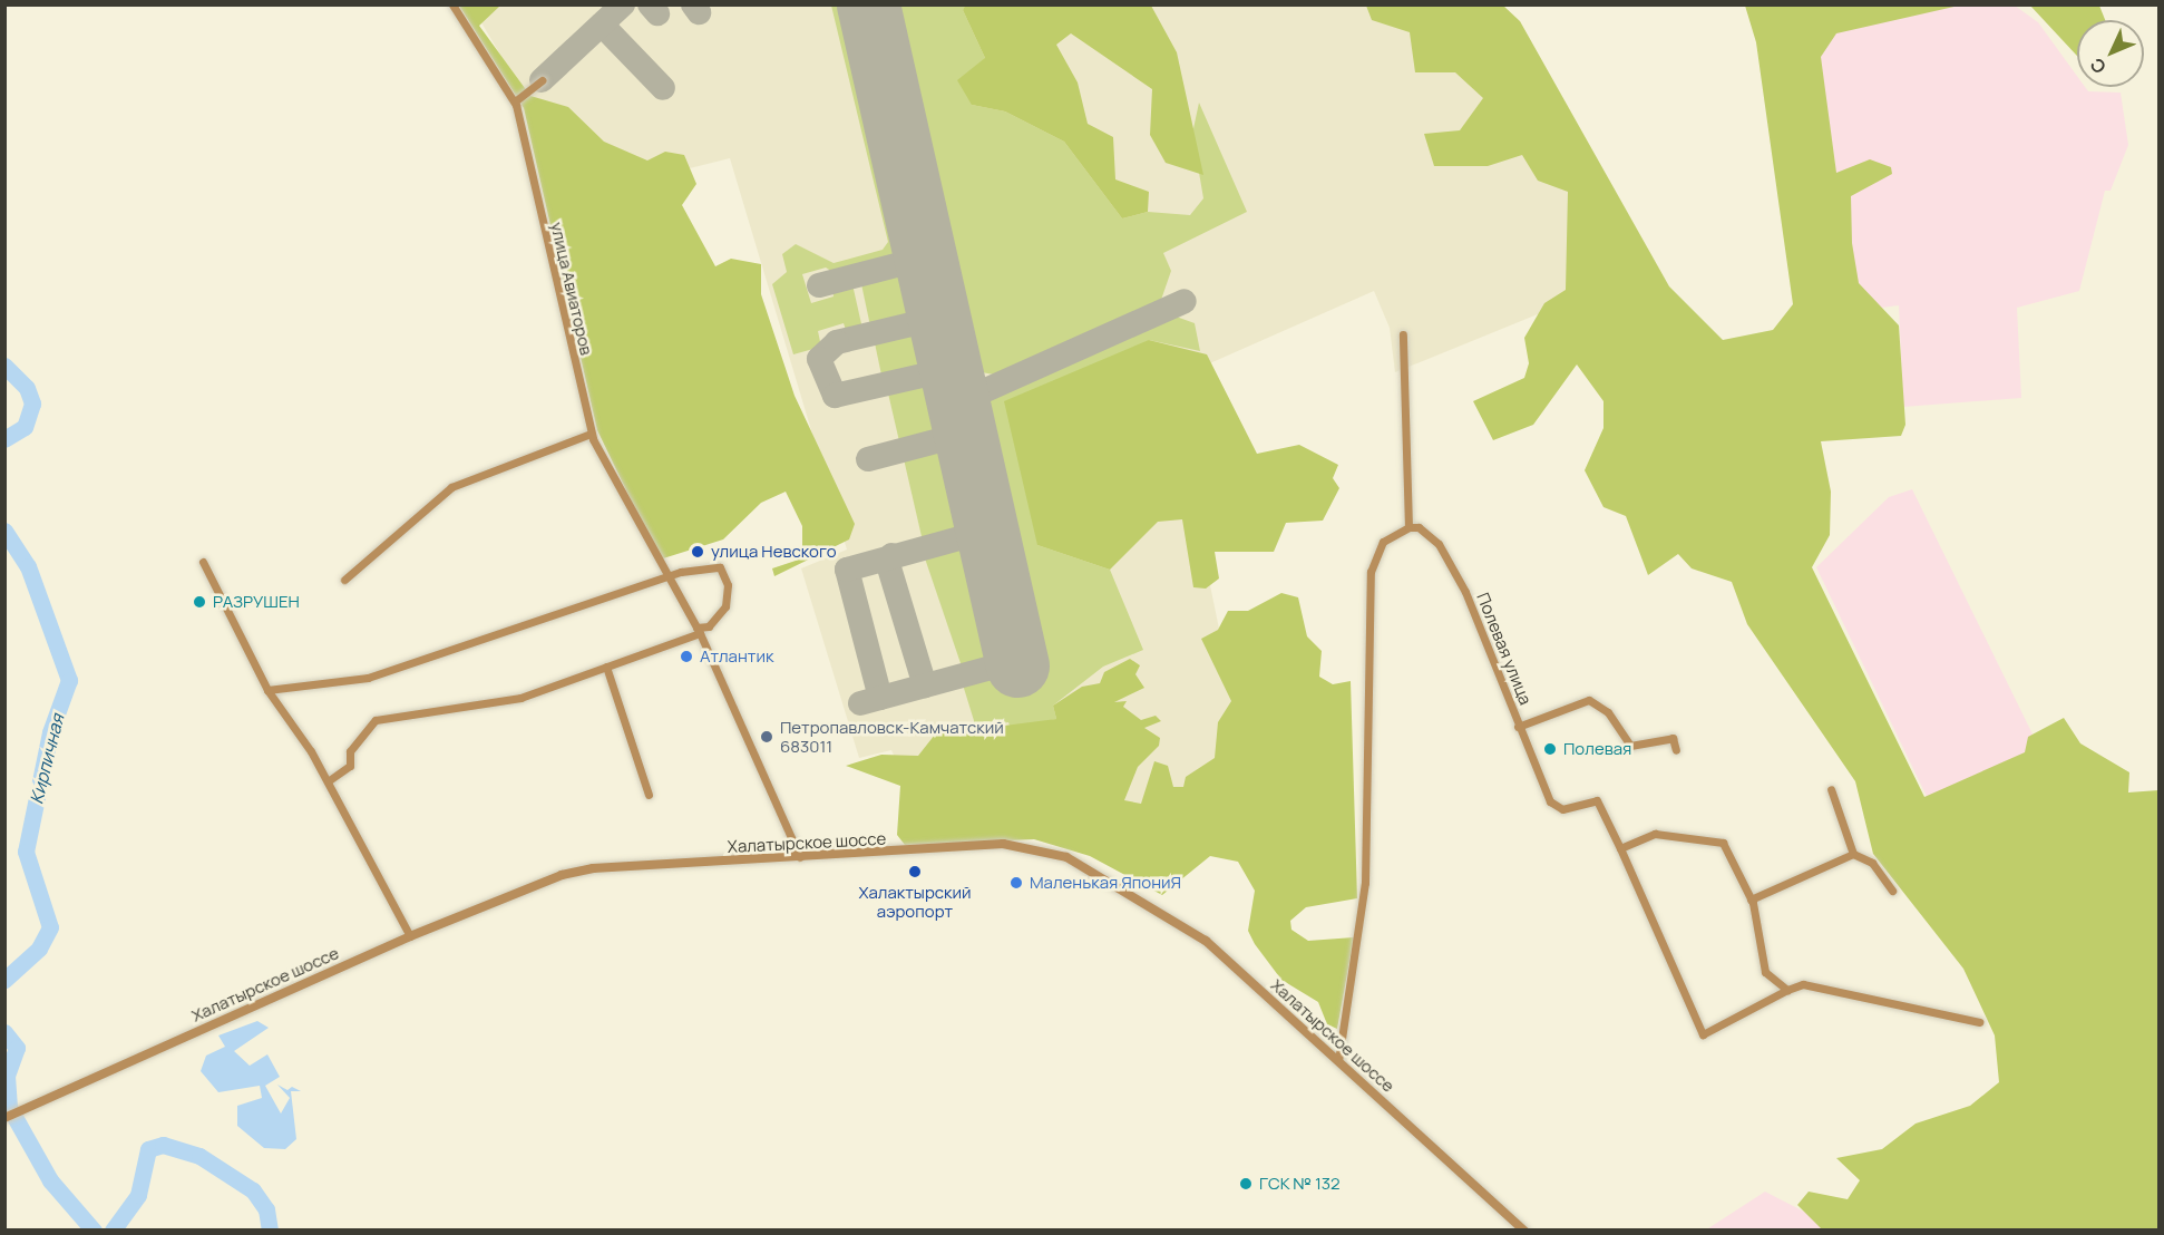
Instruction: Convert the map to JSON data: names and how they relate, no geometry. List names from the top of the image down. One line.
{"streets":{"street":["улица Авиаторов","Полевая улица","Халатырское шоссе"]},"water":["Кирпичная"],"places":["улица Невского","РАЗРУШЕН","Атлантик","Петропавловск-Камчатский 683011","Полевая","Халактырский аэропорт","Маленькая ЯпониЯ","ГСК № 132"],"north":"bottom left"}
